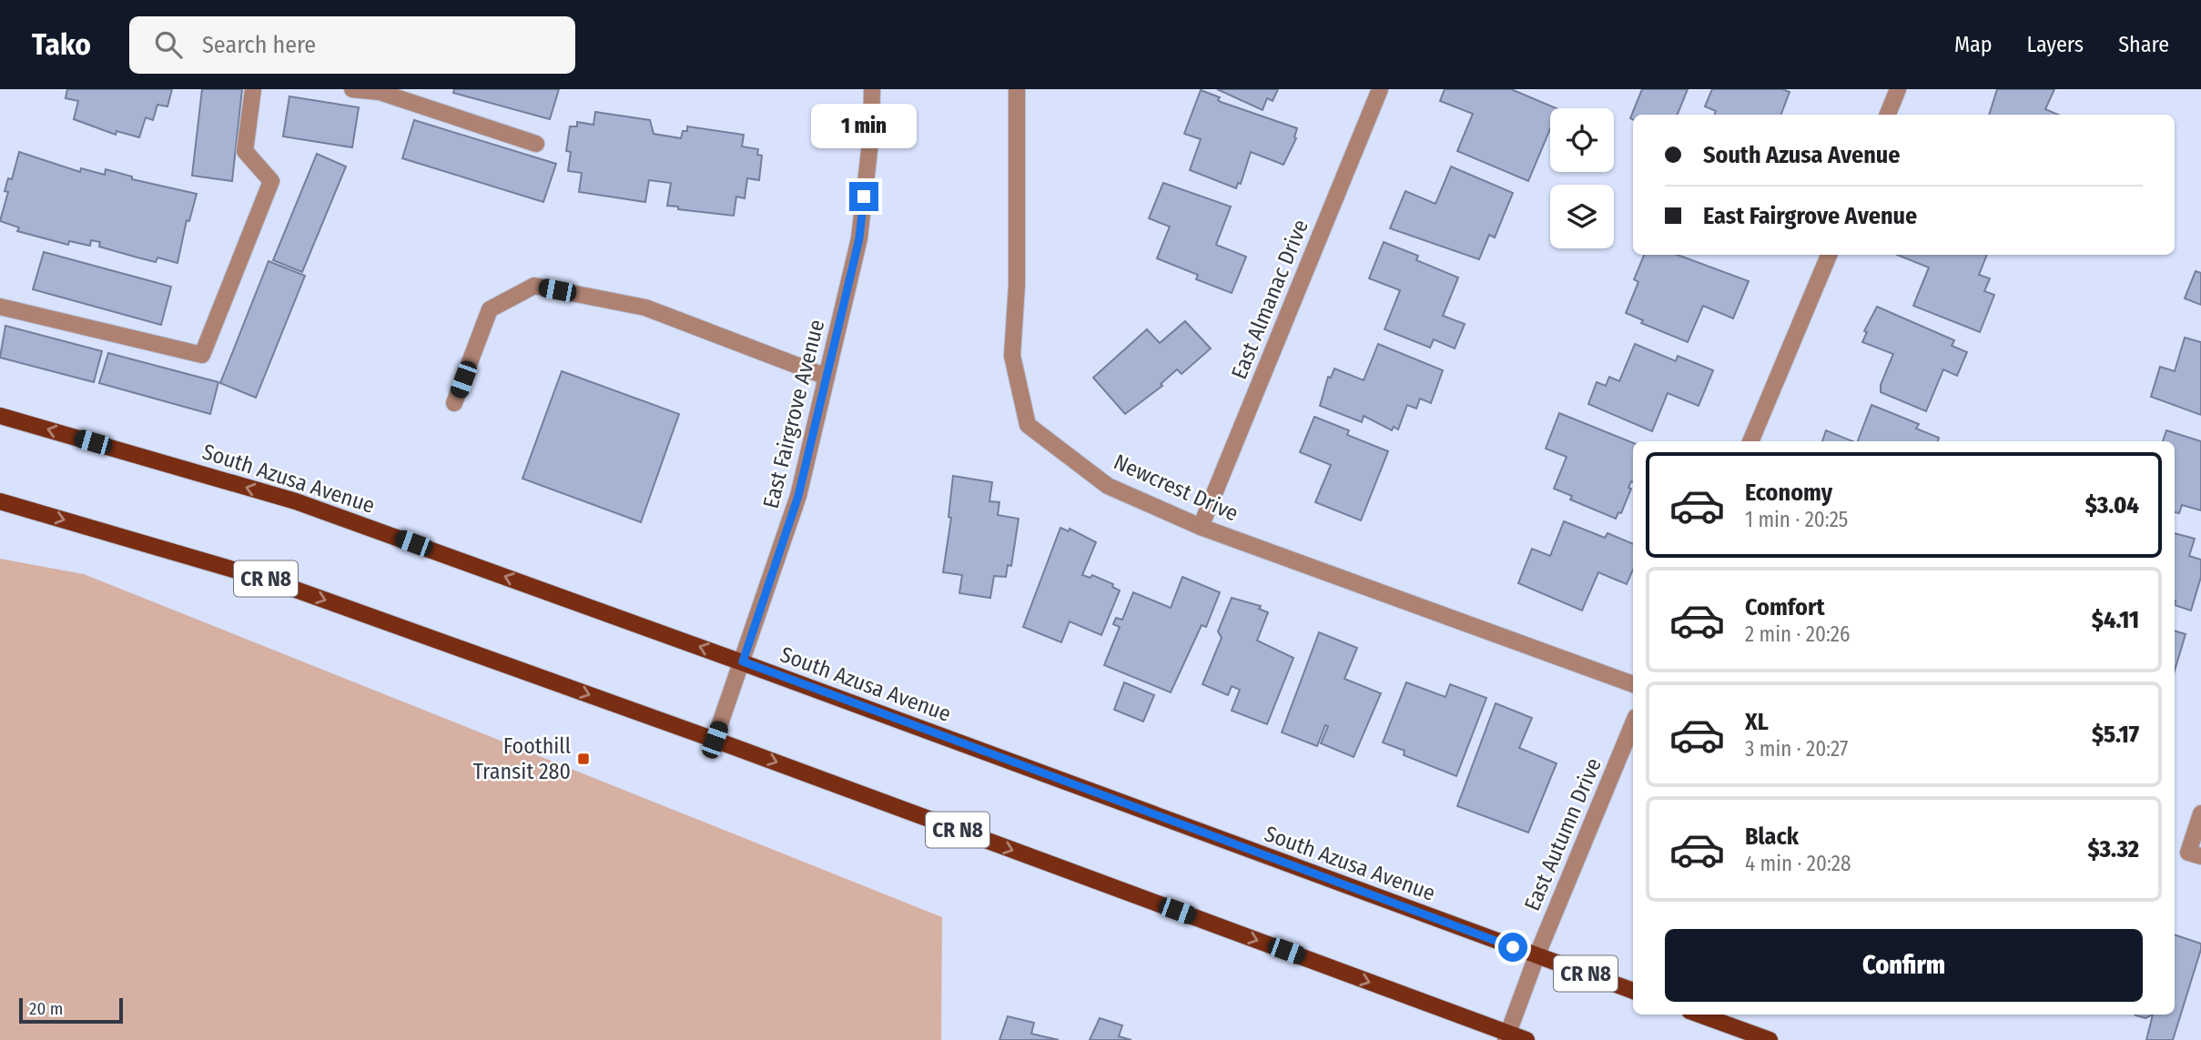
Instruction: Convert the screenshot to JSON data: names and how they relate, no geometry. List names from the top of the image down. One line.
{"streets":{"main road":["South Azusa Avenue","CR N8"],"street":["East Almanac Drive","East Fairgrove Avenue","Newcrest Drive","East Autumn Drive"]},"crossings":[["East Almanac Drive","Newcrest Drive"],["East Fairgrove Avenue","South Azusa Avenue"],["East Fairgrove Avenue","CR N8"],["South Azusa Avenue","East Autumn Drive"],["CR N8","East Autumn Drive"]],"places":{"transit":["Foothill Transit 280"]},"scale_bar":"20 m","page":{"header":"Tako","search":"Search here","nav":["Map","Layers","Share"],"bubble":"1 min","banner":["South Azusa Avenue","East Fairgrove Avenue"],"list":[{"name":"Economy","note":"1 min · 20:25","value":"$3.04"},{"name":"Comfort","note":"2 min · 20:26","value":"$4.11"},{"name":"XL","note":"3 min · 20:27","value":"$5.17"},{"name":"Black","note":"4 min · 20:28","value":"$3.32"}],"buttons":"Confirm","scale":"20 m"}}
